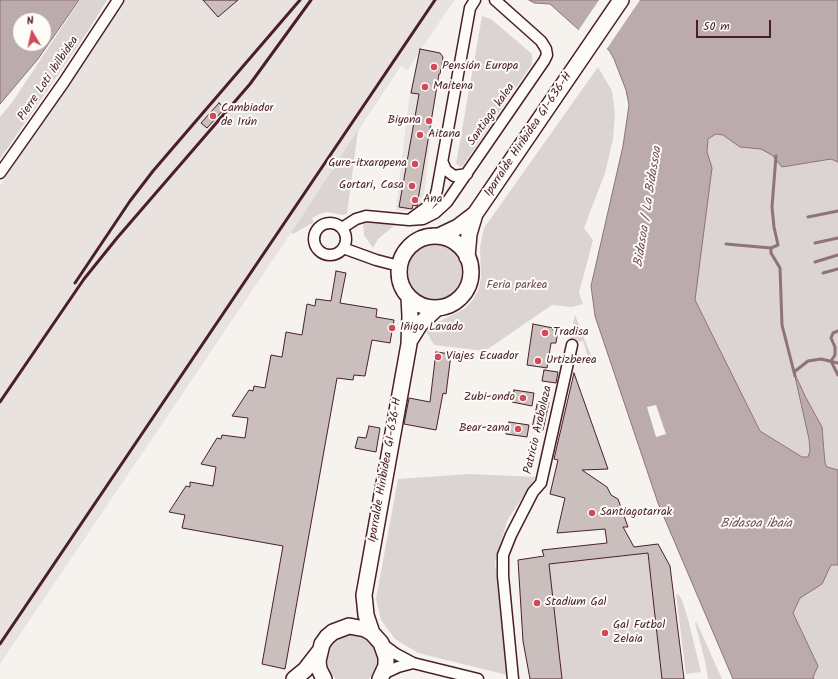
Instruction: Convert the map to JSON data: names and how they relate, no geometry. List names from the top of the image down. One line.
{"streets":{"main road":["Iparralde Hiribidea GI-636-H"],"street":["Pierre Loti ibilbidea","Santiago kalea","Patricio Arabolaza"]},"water":["Bidasoa / La Bidassoa","Bidasoa ibaia"],"parks":["Feria parkea"],"places":["Pensión Europa","Maitena","Cambiador de Irún","Biyona","Aitana","Gure-itxaropena","Gortari, Casa","Ana","Iñigo Lavado","Tradisa","Viajes Ecuador","Urtizberea","Zubi-ondo","Bear-zana","Santiagotarrak","Stadium Gal","Gal Futbol Zelaia"],"scale_bar":"50 m","north":"top"}
